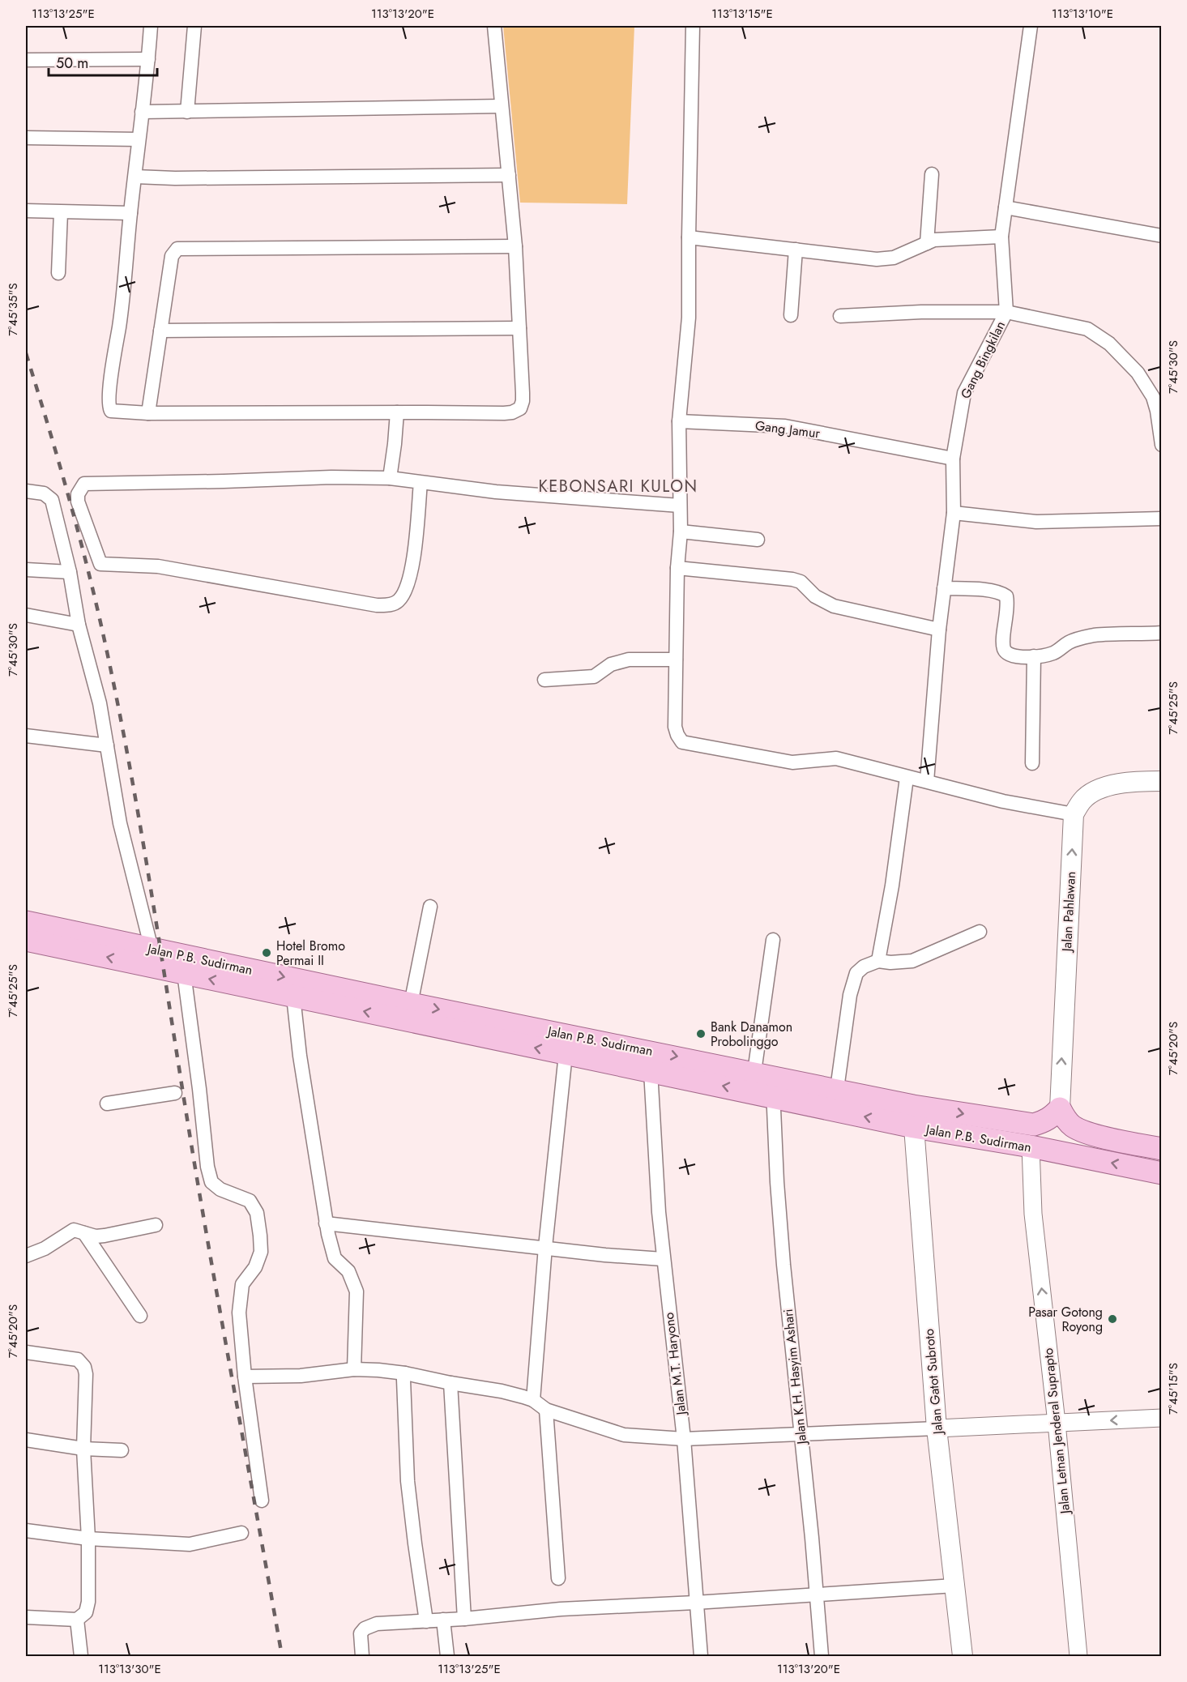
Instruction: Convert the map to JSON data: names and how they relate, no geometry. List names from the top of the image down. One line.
{"streets":{"main road":["Jalan Pahlawan","Jalan P.B. Sudirman","Jalan Gatot Subroto"],"street":["Gang Bingkilan","Gang Jamur","Jalan M.T. Haryono","Jalan K.H. Hasyim Ashari","Jalan Letnan Jenderal Suprapto"]},"crossings":[["Gang Bingkilan","Gang Jamur"],["Jalan Pahlawan","Jalan P.B. Sudirman"],["Jalan P.B. Sudirman","Jalan M.T. Haryono"],["Jalan P.B. Sudirman","Jalan K.H. Hasyim Ashari"],["Jalan P.B. Sudirman","Jalan Gatot Subroto"],["Jalan P.B. Sudirman","Jalan Letnan Jenderal Suprapto"]],"one_way":["Jalan Pahlawan","Jalan Letnan Jenderal Suprapto"],"districts":["KEBONSARI KULON"],"places":["Hotel Bromo Permai II","Bank Danamon Probolinggo","Pasar Gotong Royong"],"scale_bar":"50 m","coordinates":["113°13'25\"E","113°13'20\"E","113°13'15\"E","113°13'10\"E","7°45'35\"S","7°45'30\"S","7°45'25\"S","7°45'20\"S","7°45'15\"S","113°13'30\"E"]}
